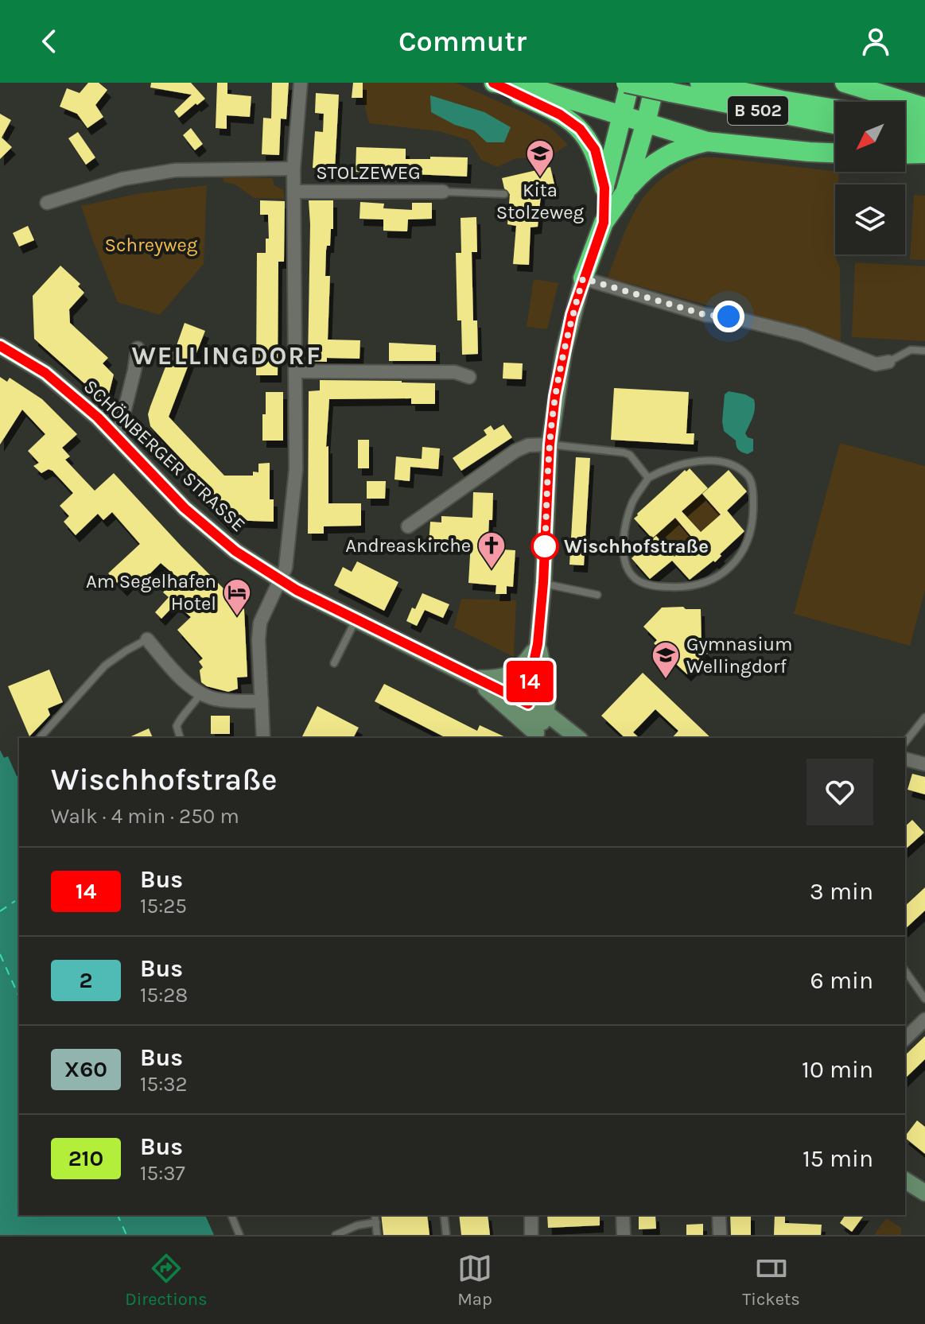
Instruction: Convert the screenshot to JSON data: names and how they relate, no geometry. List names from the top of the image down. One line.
{"streets":{"highway":["B 502"],"street":["STOLZEWEG","SCHÖNBERGER STRASSE"]},"districts":["WELLINGDORF"],"parks":["Schreyweg"],"places":{"school or university":["Kita Stolzeweg","Gymnasium Wellingdorf"],"other":["Wischhofstraße"],"church":["Andreaskirche"],"hotel":["Am Segelhafen Hotel"]},"lines":["bus line 14"],"north":"bottom left","page":{"header":"Commutr","on_map":"14","heading":["Wischhofstraße","Walk · 4 min · 250 m"],"list":[{"mark":"14","name":"Bus","note":"15:25","value":"3 min"},{"mark":"2","name":"Bus","note":"15:28","value":"6 min"},{"mark":"X60","name":"Bus","note":"15:32","value":"10 min"},{"mark":"210","name":"Bus","note":"15:37","value":"15 min"}],"tabs":["Directions","Map","Tickets"]}}
